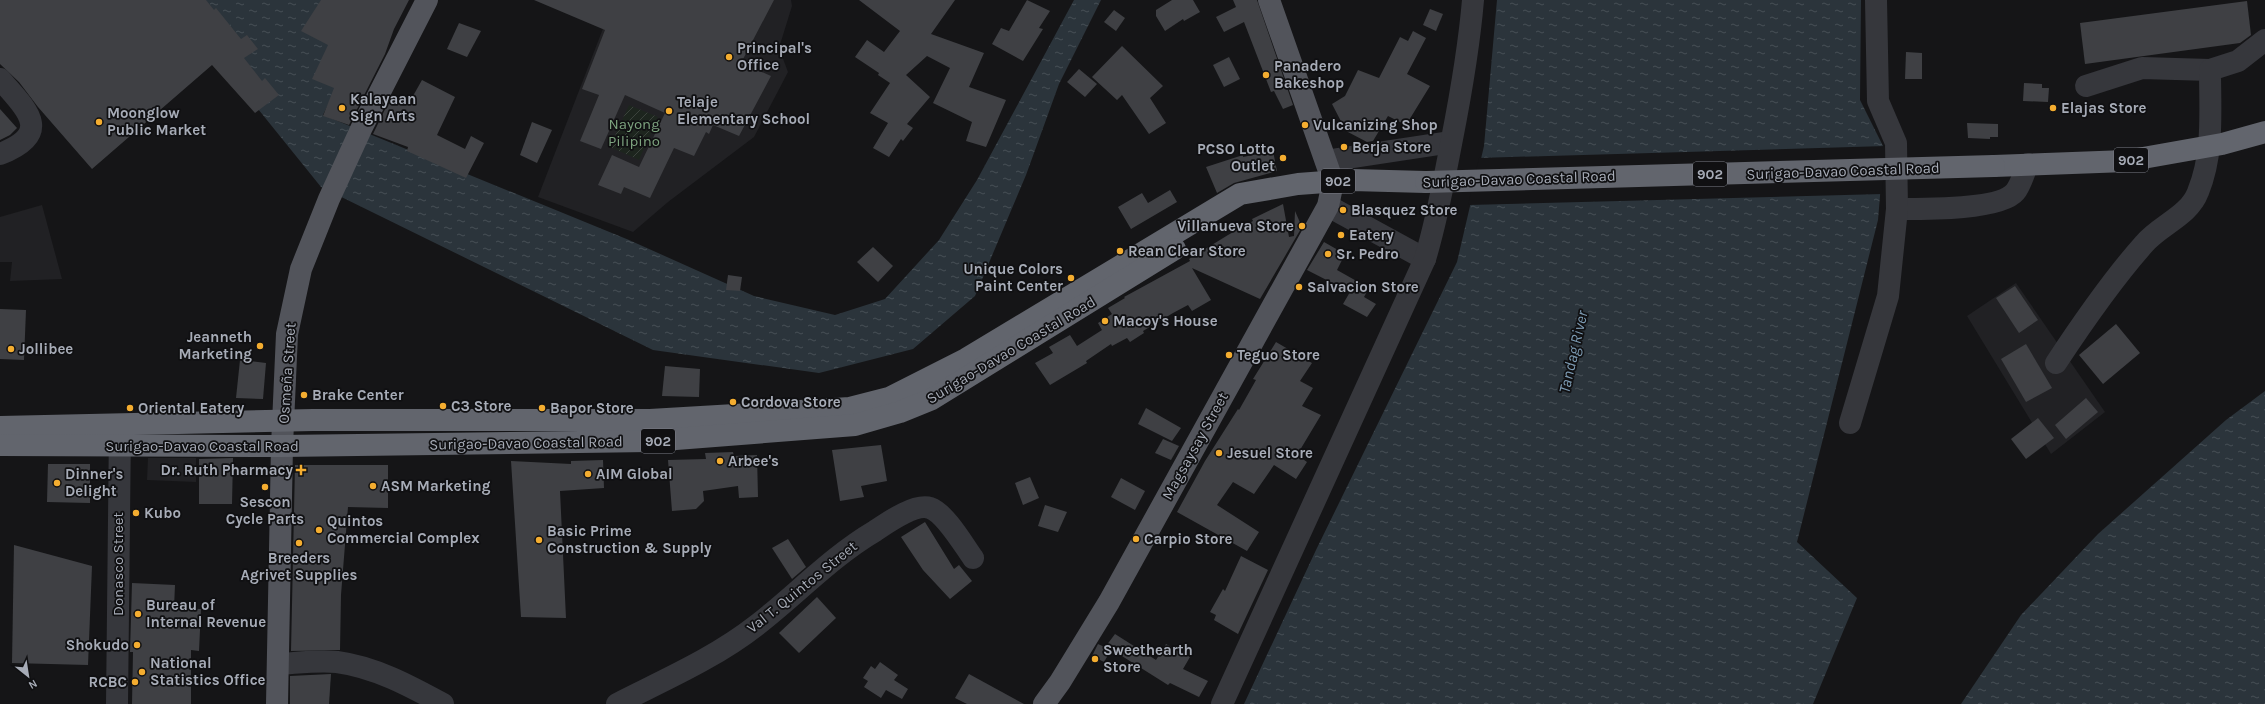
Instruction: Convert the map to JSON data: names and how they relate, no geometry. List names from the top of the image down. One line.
{"streets":{"highway":["902","Surigao-Davao Coastal Road"],"main road":["Osmeña Street","Magsaysay Street"],"street":["Donasco Street","Val T. Quintos Street"]},"crossings":[["Surigao-Davao Coastal Road","Osmeña Street"],["Surigao-Davao Coastal Road","Magsaysay Street"],["Surigao-Davao Coastal Road","Donasco Street"]],"water":["Tandag River"],"parks":["Nayong Pilipino"],"places":{"other":["Principal's Office","Panadero Bakeshop","Kalayaan Sign Arts","Elajas Store","Telaje Elementary School","Moonglow Public Market","Vulcanizing Shop","Berja Store","PCSO Lotto Outlet","Blasquez Store","Villanueva Store","Eatery","Rean Clear Store","Sr. Pedro","Unique Colors Paint Center","Salvacion Store","Macoy's House","Jeanneth Marketing","Jollibee","Teguo Store","Brake Center","Cordova Store","C3 Store","Oriental Eatery","Bapor Store","Jesuel Store","Arbee's","AIM Global","Dinner's Delight","ASM Marketing","Sescon Cycle Parts","Kubo","Quintos Commercial Complex","Carpio Store","Basic Prime Construction & Supply","Breeders Agrivet Supplies","Bureau of Internal Revenue","Shokudo","Sweethearth Store","National Statistics Office","RCBC"],"health":["Dr. Ruth Pharmacy"]},"north":"bottom right"}
